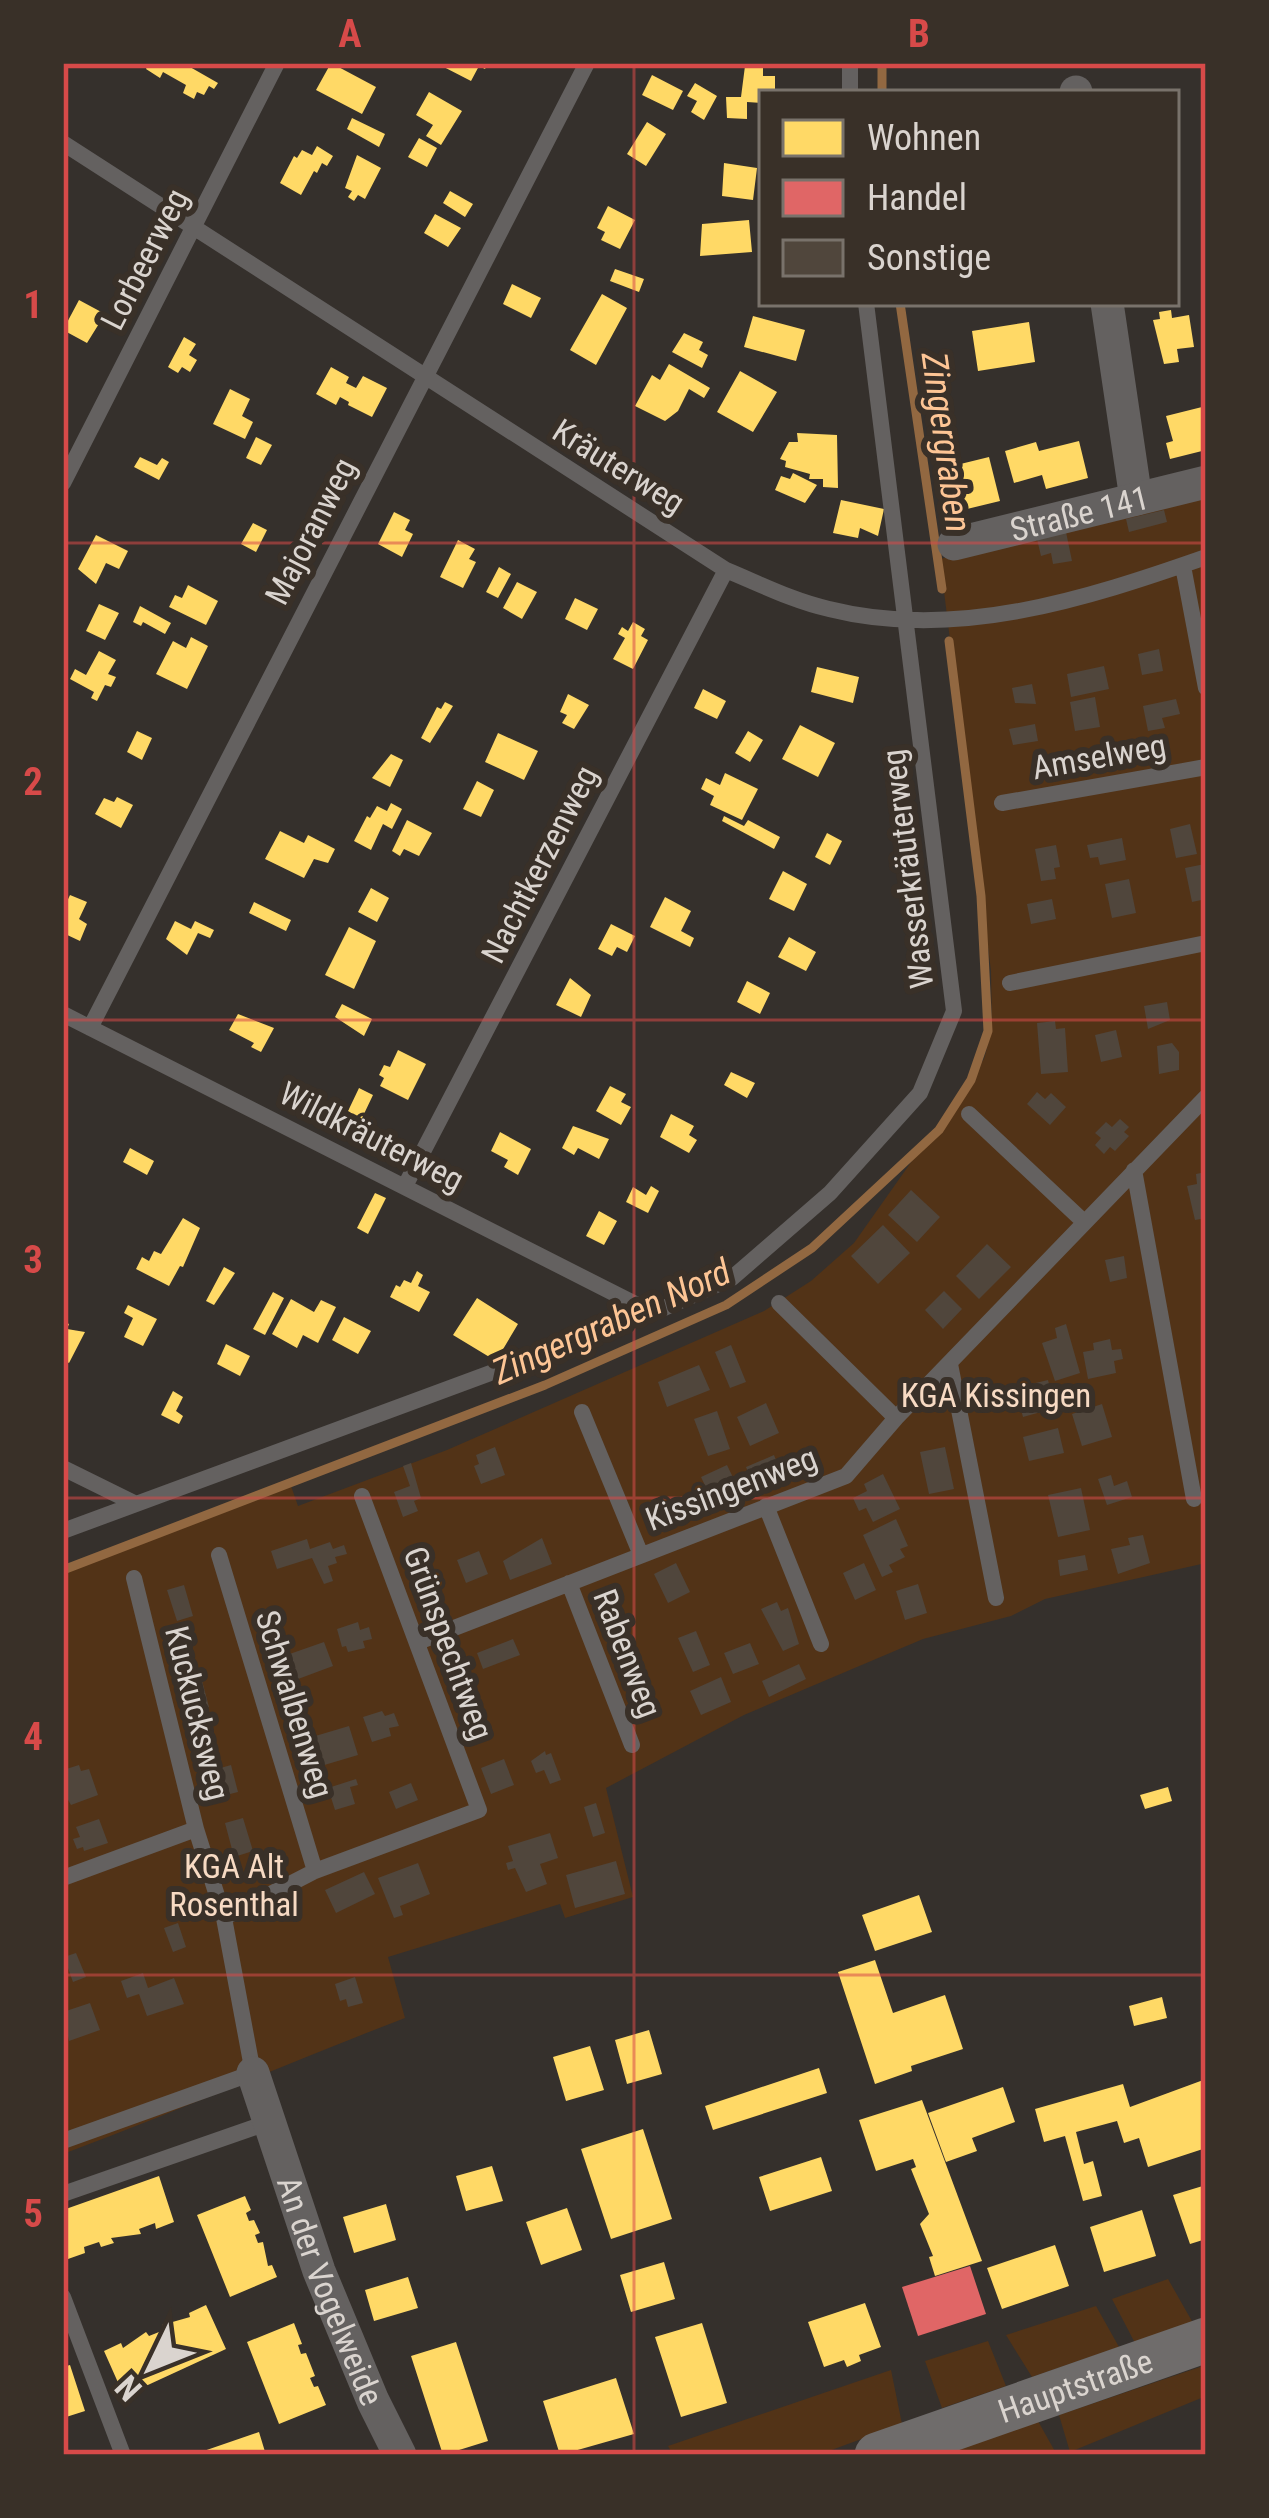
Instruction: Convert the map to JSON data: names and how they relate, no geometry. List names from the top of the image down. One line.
{"streets":{"street":["Straße 141","An der Vogelweide","Hauptstraße"],"lane":["Lorbeerweg","Kräuterweg","Majoranweg","Amselweg","Nachtkerzenweg","Wasserkräuterweg","Wildkräuterweg","Kissingenweg","Grünspechtweg","Rabenweg","Schwalbenweg","Kuckucksweg"]},"crossings":[["Lorbeerweg","Kräuterweg"],["Kräuterweg","Majoranweg"],["Kräuterweg","Nachtkerzenweg"],["Kräuterweg","Wasserkräuterweg"],["Majoranweg","Wildkräuterweg"],["Nachtkerzenweg","Wildkräuterweg"],["Wasserkräuterweg","Wildkräuterweg"],["Kissingenweg","Grünspechtweg"],["Kissingenweg","Rabenweg"],["Grünspechtweg","Schwalbenweg"],["Kuckucksweg","An der Vogelweide"]],"water":["Zingergraben","Zingergraben Nord"],"parks":["KGA Kissingen","KGA Alt Rosenthal"],"legend":["Wohnen","Handel","Sonstige"],"north":"bottom left","grid":{"columns":["A","B"],"rows":["1","2","3","4","5"]}}
